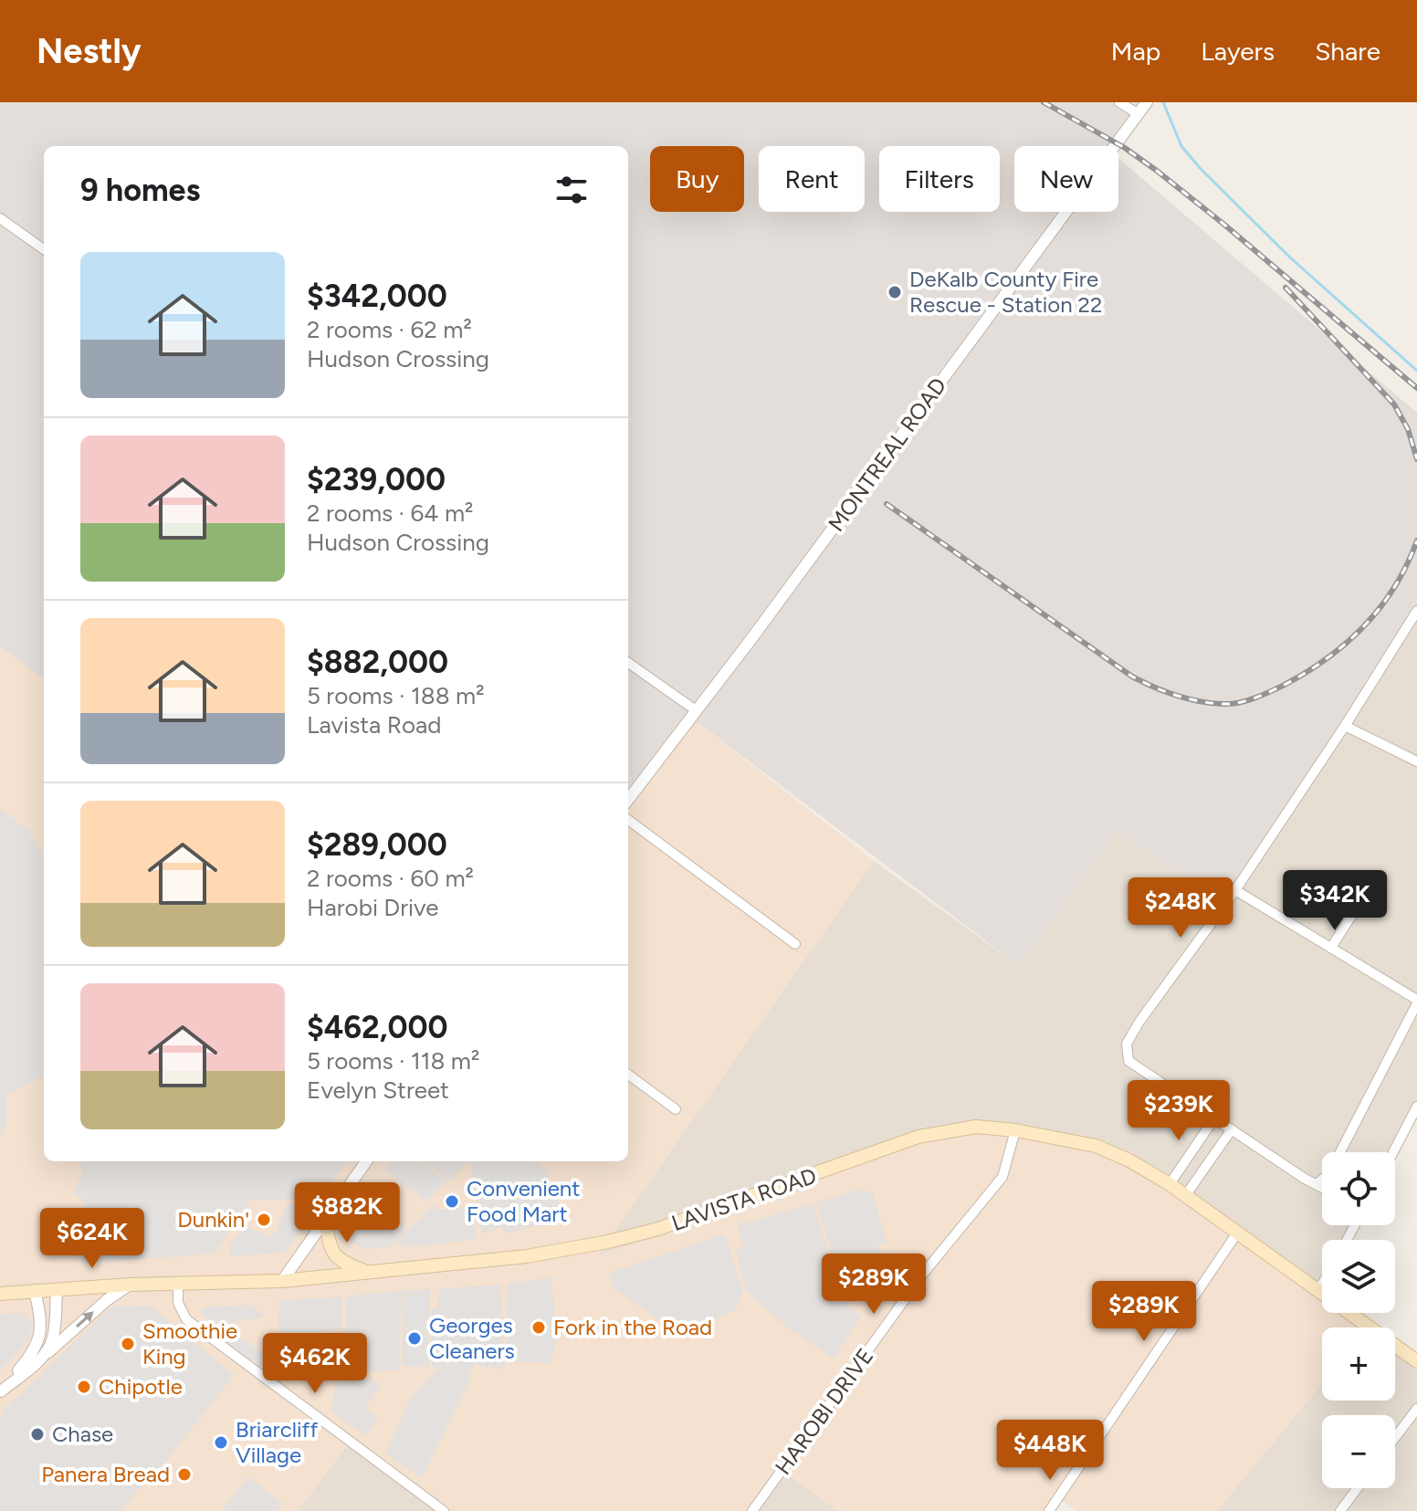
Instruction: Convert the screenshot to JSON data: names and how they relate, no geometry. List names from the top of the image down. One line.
{"streets":{"main road":["LAVISTA ROAD"],"street":["MONTREAL ROAD","HAROBI DRIVE"]},"crossings":[["LAVISTA ROAD","HAROBI DRIVE"]],"places":["DeKalb County Fire Rescue - Station 22","Convenient Food Mart","Dunkin'","Fork in the Road","Georges Cleaners","Smoothie King","Chipotle","Chase","Briarcliff Village","Panera Bread"],"page":{"header":"Nestly","nav":["Map","Layers","Share"],"chip":["Buy","Rent","Filters","New"],"heading":"9 homes","list":[{"name":"$342,000","note":"2 rooms · 62 m² · Hudson Crossing"},{"name":"$239,000","note":"2 rooms · 64 m² · Hudson Crossing"},{"name":"$882,000","note":"5 rooms · 188 m² · Lavista Road"},{"name":"$289,000","note":"2 rooms · 60 m² · Harobi Drive"},{"name":"$462,000","note":"5 rooms · 118 m² · Evelyn Street"}],"price":["$342K","$248K","$239K","$882K","$624K","$289K","$289K","$462K","$448K"],"map_buttons":["+","−"]}}
